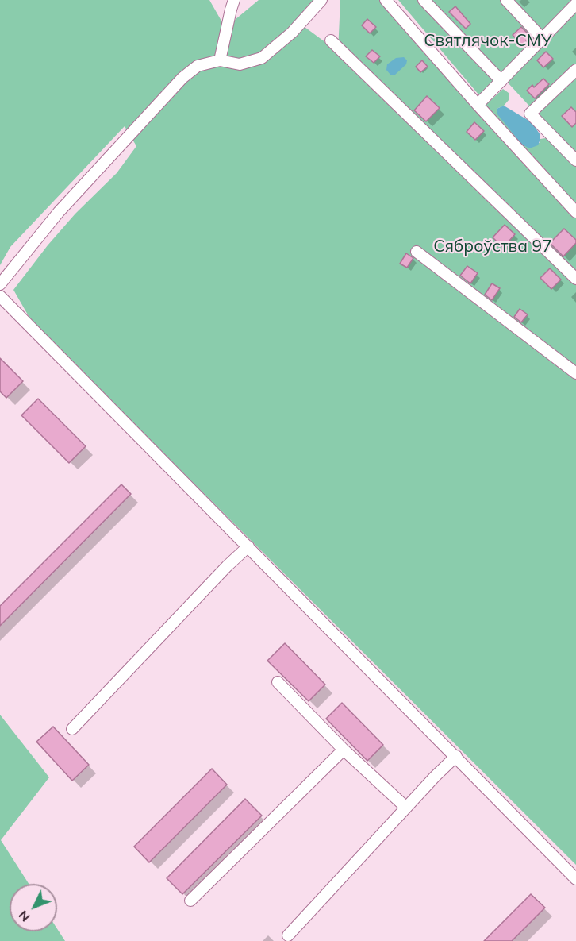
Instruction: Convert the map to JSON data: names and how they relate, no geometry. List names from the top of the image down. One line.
{"parks":["Святлячок-СМУ","Сяброўства 97"],"north":"bottom left"}
